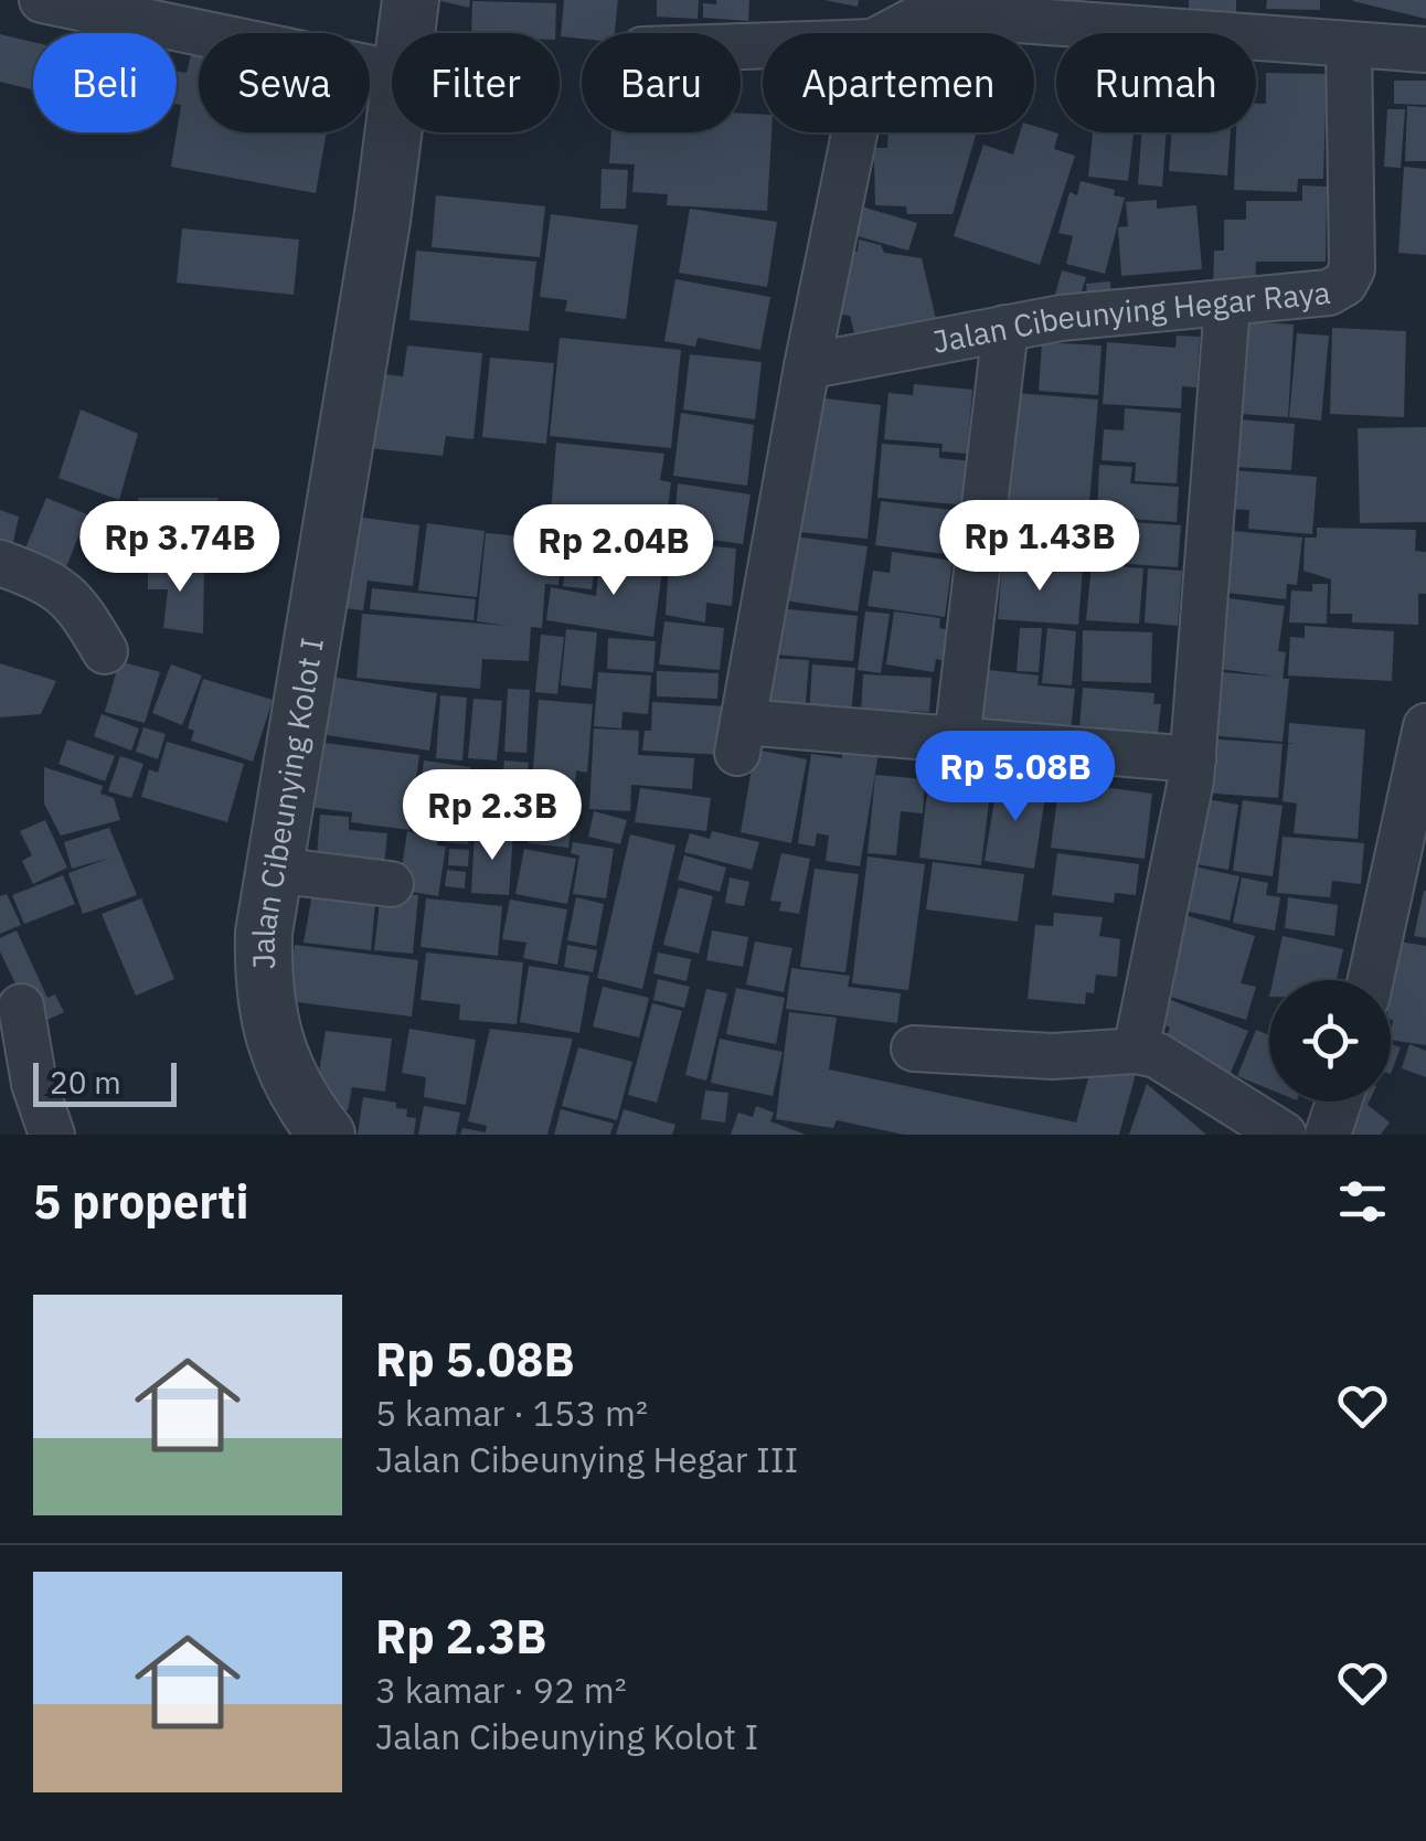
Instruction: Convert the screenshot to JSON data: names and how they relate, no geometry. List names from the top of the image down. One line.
{"streets":{"street":["Jalan Cibeunying Hegar Raya","Jalan Cibeunying Kolot I"]},"scale_bar":"20 m","page":{"chip":["Beli","Sewa","Filter","Baru","Apartemen","Rumah"],"price":["Rp 1.43B","Rp 3.74B","Rp 2.04B","Rp 5.08B","Rp 2.3B"],"scale":"20 m","heading":"5 properti","list":[{"name":"Rp 5.08B","note":"5 kamar · 153 m² · Jalan Cibeunying Hegar III"},{"name":"Rp 2.3B","note":"3 kamar · 92 m² · Jalan Cibeunying Kolot I"}]}}
